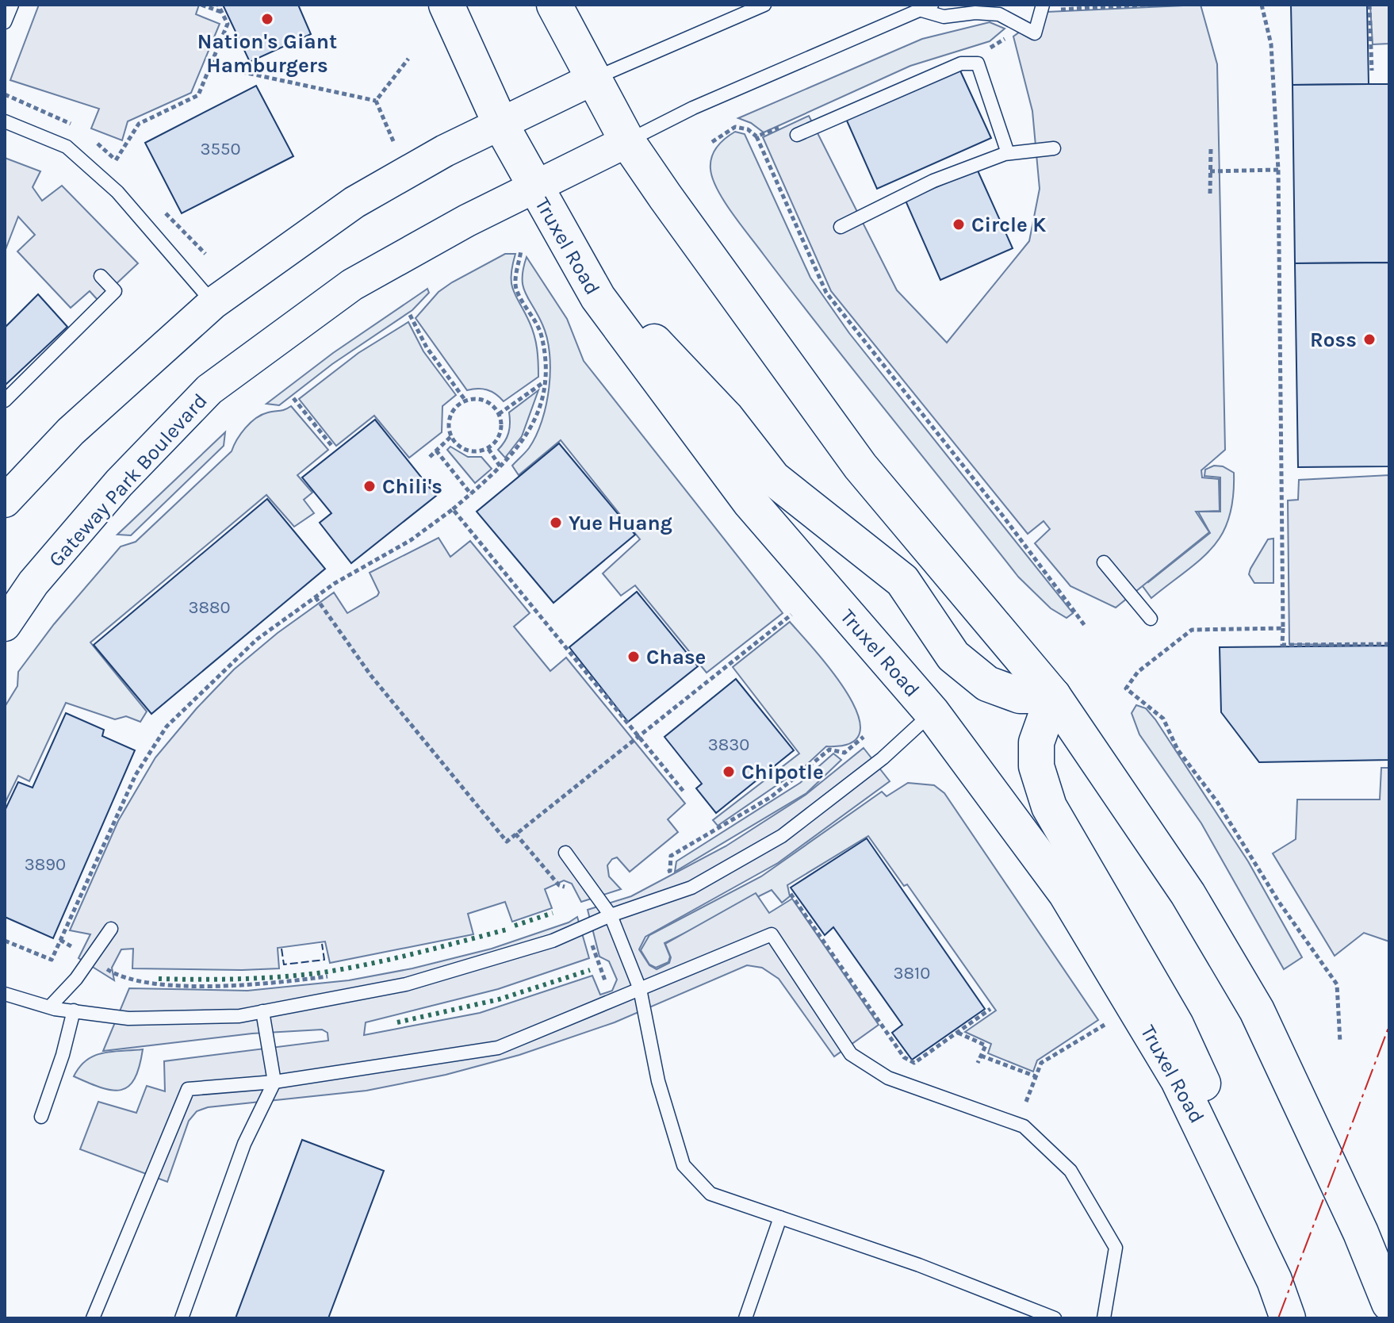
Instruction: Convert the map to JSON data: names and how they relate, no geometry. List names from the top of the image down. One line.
{"streets":{"main road":["Truxel Road"],"street":["Gateway Park Boulevard"]},"crossings":[["Truxel Road","Gateway Park Boulevard"]],"places":["Nation's Giant Hamburgers","Circle K","Ross","Chili's","Yue Huang","Chase","Chipotle"],"house_numbers":["3550","3880","3830","3890","3810"]}
